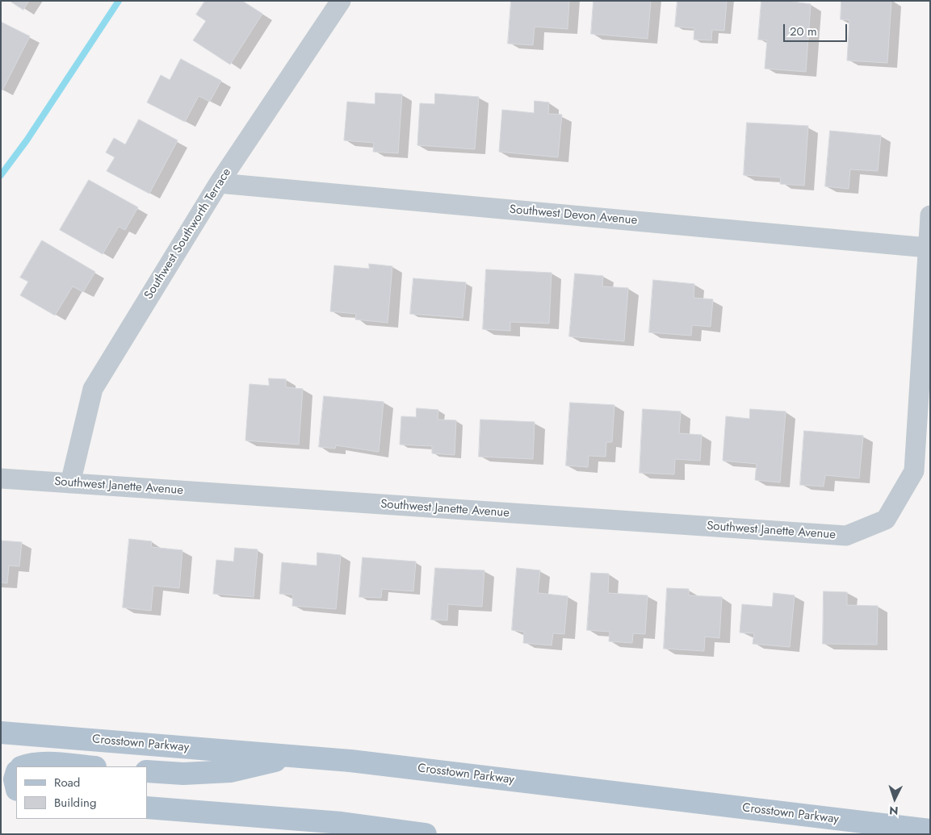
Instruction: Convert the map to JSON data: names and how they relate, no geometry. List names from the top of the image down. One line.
{"streets":{"main road":["Crosstown Parkway"],"street":["Southwest Devon Avenue","Southwest Southworth Terrace","Southwest Janette Avenue"]},"crossings":[["Southwest Devon Avenue","Southwest Southworth Terrace"],["Southwest Devon Avenue","Southwest Janette Avenue"],["Southwest Southworth Terrace","Southwest Janette Avenue"]],"legend":["Road","Building"],"scale_bar":"20 m","north":"bottom"}
